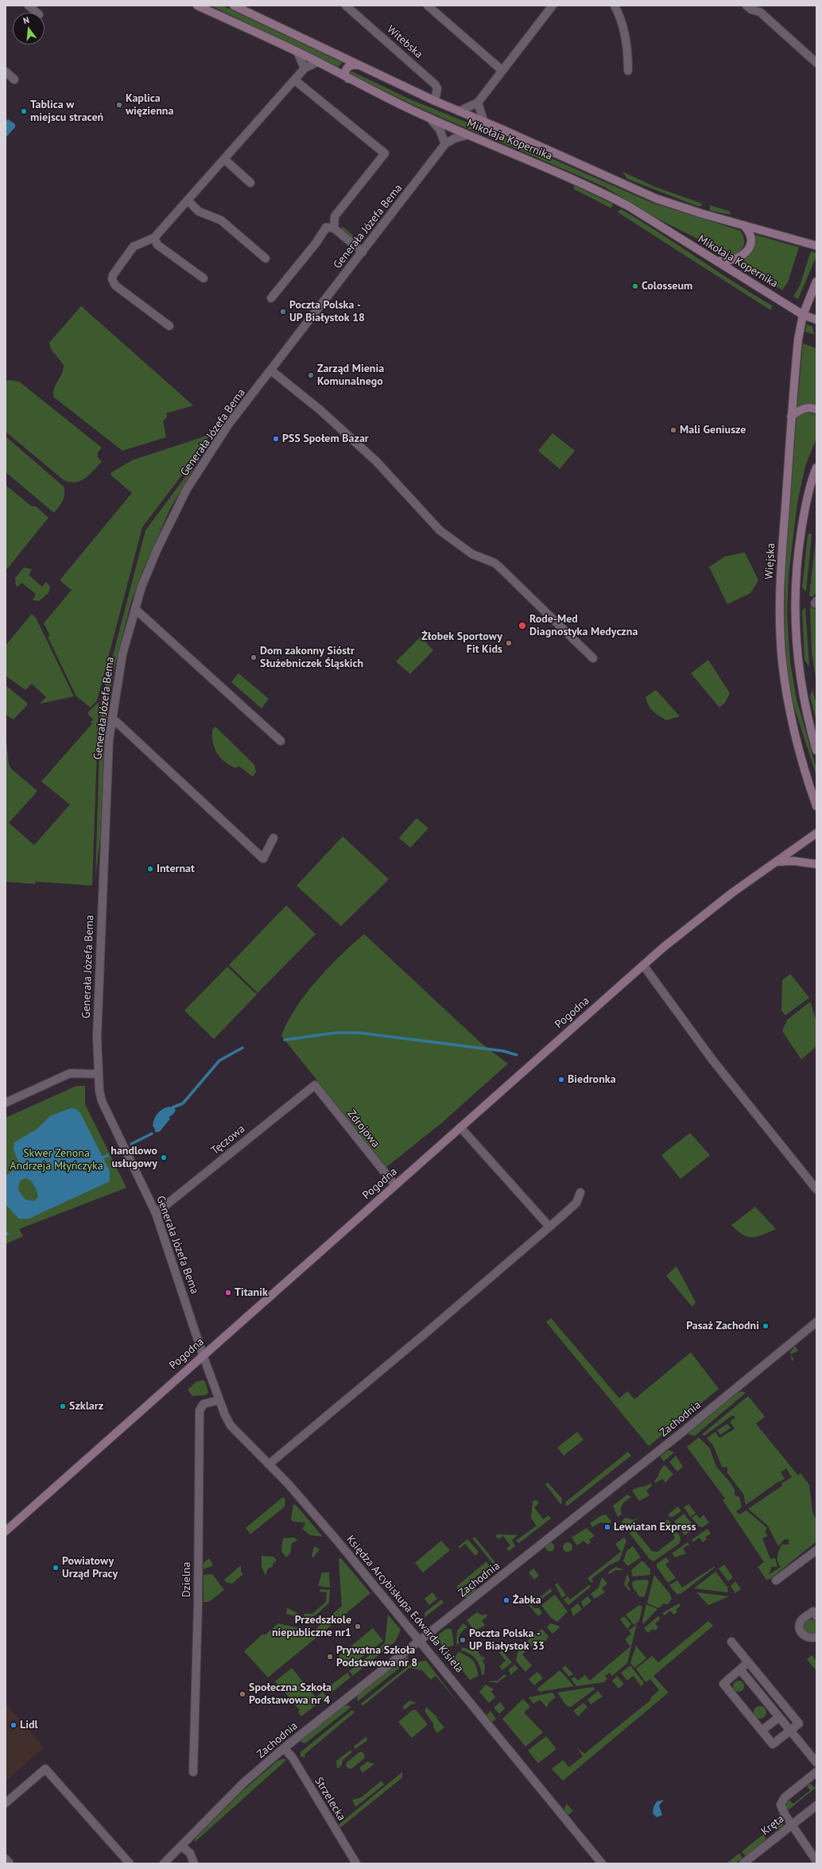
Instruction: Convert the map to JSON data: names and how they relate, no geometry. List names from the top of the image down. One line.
{"streets":{"main road":["Mikołaja Kopernika","Wiejska","Pogodna"],"street":["Witebska","Generała Józefa Bema","Zdrojowa","Tęczowa","Zachodnia","Dzielna","Księdza Arcybiskupa Edwarda Kisiela","Strzelecka","Kręta"]},"crossings":[["Witebska","Mikołaja Kopernika"],["Mikołaja Kopernika","Generała Józefa Bema"],["Mikołaja Kopernika","Wiejska"],["Generała Józefa Bema","Pogodna"],["Generała Józefa Bema","Tęczowa"],["Generała Józefa Bema","Księdza Arcybiskupa Edwarda Kisiela"],["Pogodna","Zdrojowa"],["Pogodna","Księdza Arcybiskupa Edwarda Kisiela"],["Zdrojowa","Tęczowa"],["Zachodnia","Księdza Arcybiskupa Edwarda Kisiela"],["Zachodnia","Strzelecka"],["Dzielna","Księdza Arcybiskupa Edwarda Kisiela"]],"parks":["Skwer Zenona Andrzeja Młyńczyka"],"places":["Kaplica więzienna","Tablica w miejscu straceń","Colosseum","Poczta Polska - UP Białystok 18","Zarząd Mienia Komunalnego","Mali Geniusze","PSS Społem Bazar","Rode-Med Diagnostyka Medyczna","Żłobek Sportowy Fit Kids","Dom zakonny Sióstr Służebniczek Śląskich","Internat","Biedronka","handlowo usługowy","Titanik","Pasaż Zachodni","Szklarz","Lewiatan Express","Powiatowy Urząd Pracy","Żabka","Przedszkole niepubliczne nr1","Poczta Polska - UP Białystok 33","Prywatna Szkoła Podstawowa nr 8","Społeczna Szkoła Podstawowa nr 4","Lidl"],"north":"top"}
